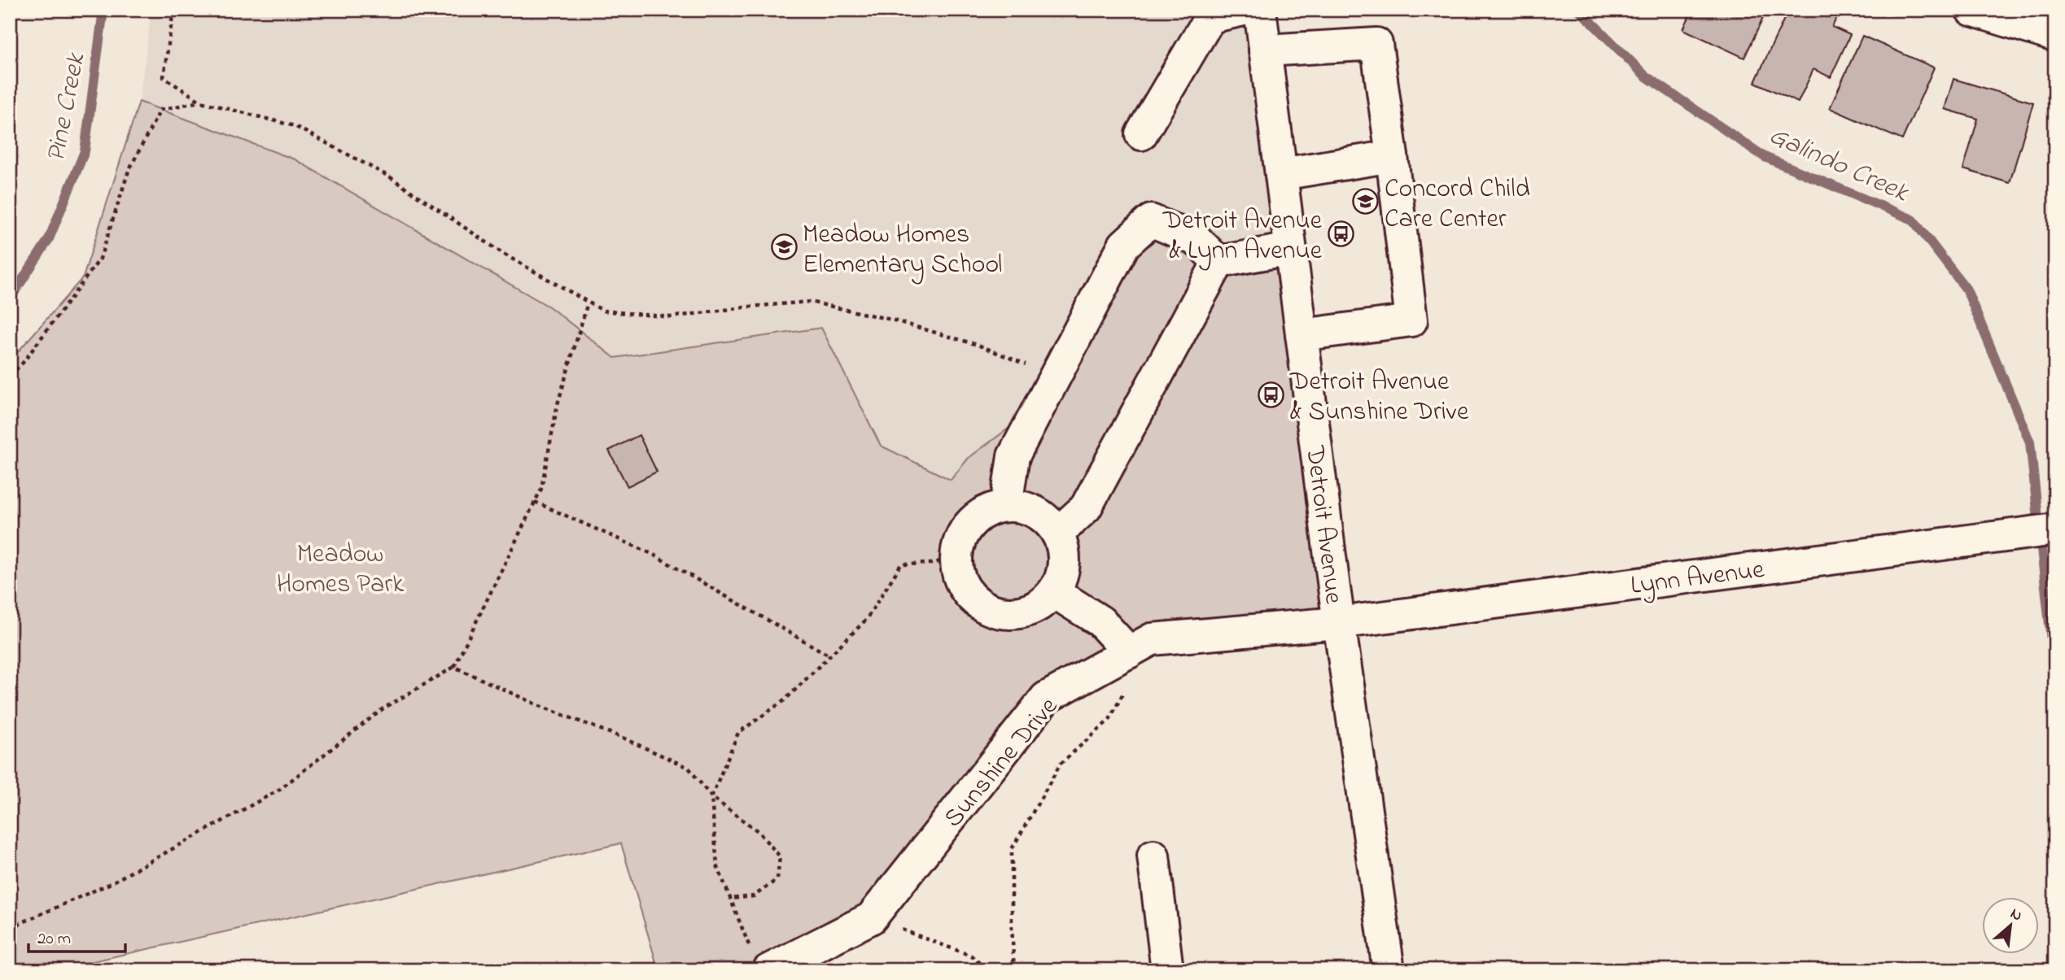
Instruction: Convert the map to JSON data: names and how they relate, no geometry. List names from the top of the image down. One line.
{"streets":{"street":["Detroit Avenue","Lynn Avenue","Sunshine Drive"]},"crossings":[["Detroit Avenue","Lynn Avenue"],["Detroit Avenue","Sunshine Drive"],["Lynn Avenue","Sunshine Drive"]],"water":["Pine Creek","Galindo Creek"],"parks":["Meadow Homes Park"],"places":{"school or university":["Concord Child Care Center","Meadow Homes Elementary School"],"bus stop":["Detroit Avenue & Lynn Avenue","Detroit Avenue & Sunshine Drive"]},"scale_bar":"20 m","north":"top right"}
